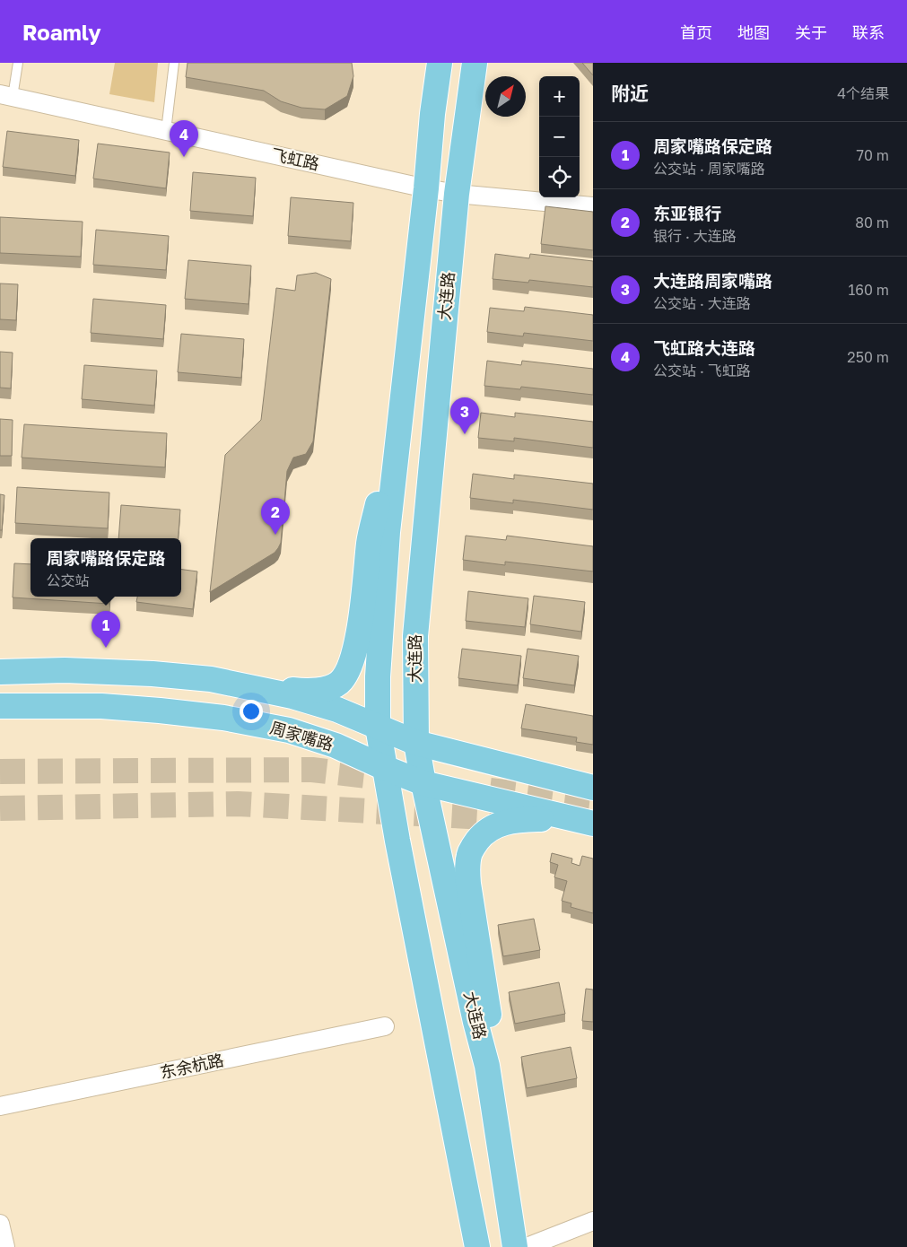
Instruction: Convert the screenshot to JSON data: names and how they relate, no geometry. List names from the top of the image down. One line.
{"streets":{"main road":["大连路","周家嘴路"],"street":["飞虹路","东余杭路"]},"crossings":[["飞虹路","大连路"],["大连路","周家嘴路"]],"north":"top right","page":{"header":"Roamly","nav":["首页","地图","关于","联系"],"heading":["附近","4个结果"],"map_buttons":["+","−"],"pins":["4","3","2","1"],"list":[{"mark":"1","name":"周家嘴路保定路","note":"公交站 · 周家嘴路","value":"70 m"},{"mark":"2","name":"东亚银行","note":"银行 · 大连路","value":"80 m"},{"mark":"3","name":"大连路周家嘴路","note":"公交站 · 大连路","value":"160 m"},{"mark":"4","name":"飞虹路大连路","note":"公交站 · 飞虹路","value":"250 m"}],"popup":["周家嘴路保定路","公交站"]}}
